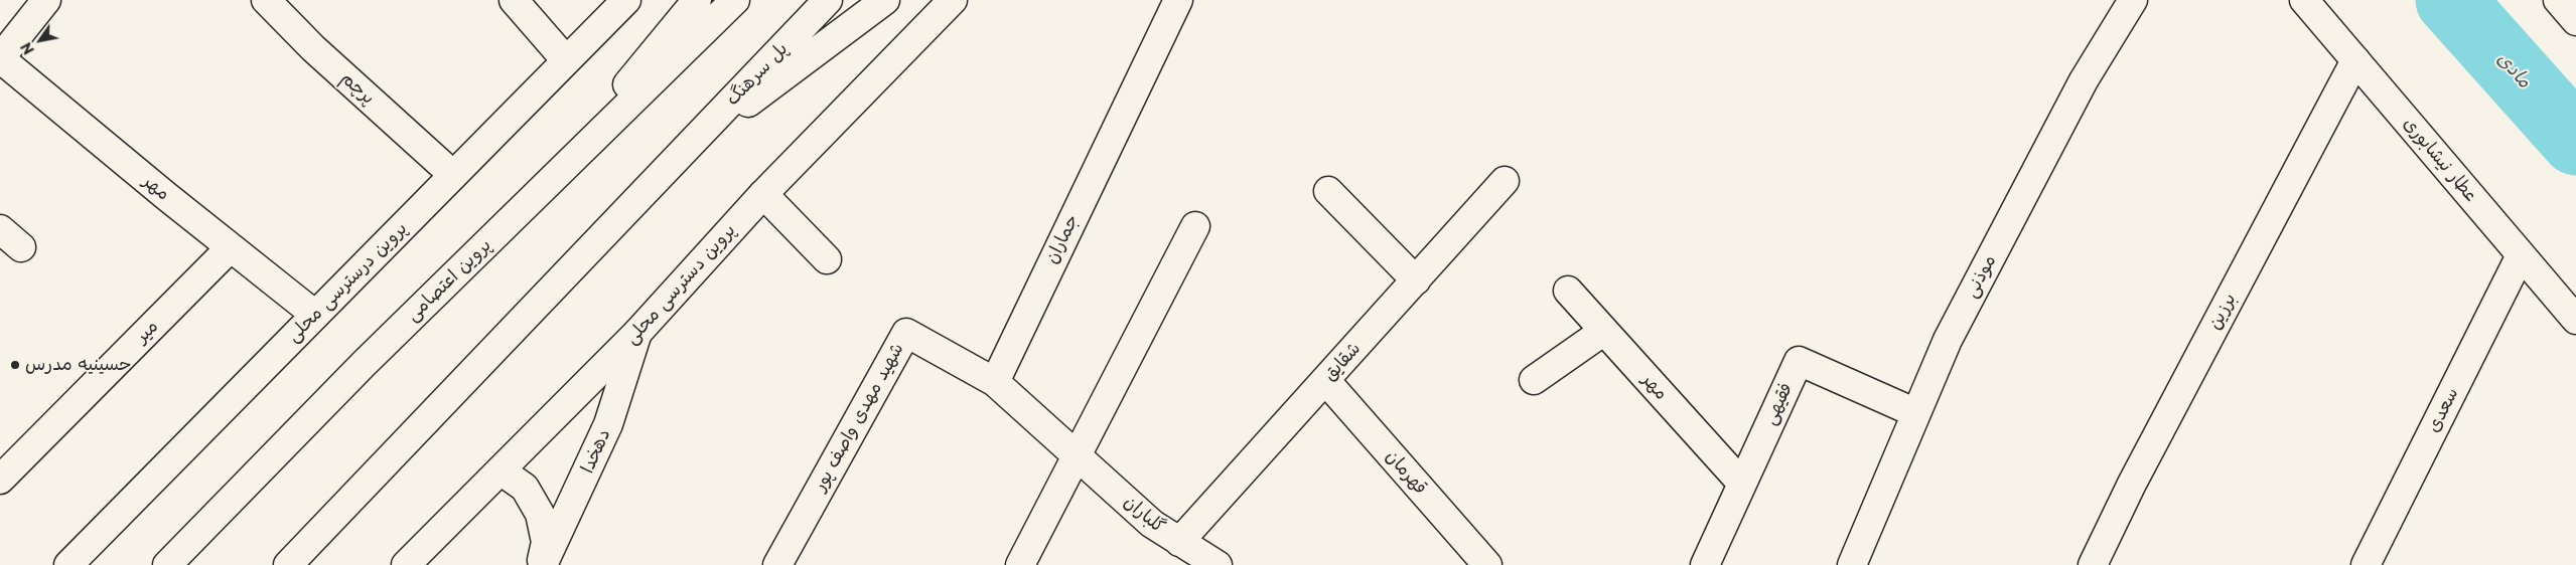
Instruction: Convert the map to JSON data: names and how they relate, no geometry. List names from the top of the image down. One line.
{"streets":{"street":["پل سرهنگ","پرچم","عطار نیشابوری","مهر","جماران","موذنی","پروین اعتصامی","پروین درسترسی محلی","پروین دسترسی محلی","برزین","میر","شقایق","فقیهی","سعدی","شهید مهدی واصف پور","دهخدا","قهرمان","گلباران"]},"crossings":[["پرچم","پروین درسترسی محلی"],["عطار نیشابوری","برزین"],["عطار نیشابوری","سعدی"],["مهر","پروین درسترسی محلی"],["مهر","میر"],["مهر","فقیهی"],["جماران","شهید مهدی واصف پور"],["موذنی","فقیهی"],["پروین دسترسی محلی","دهخدا"],["شقایق","قهرمان"],["شقایق","گلباران"]],"water":["مادی"],"places":["حسینیه مدرس"],"north":"bottom left"}
